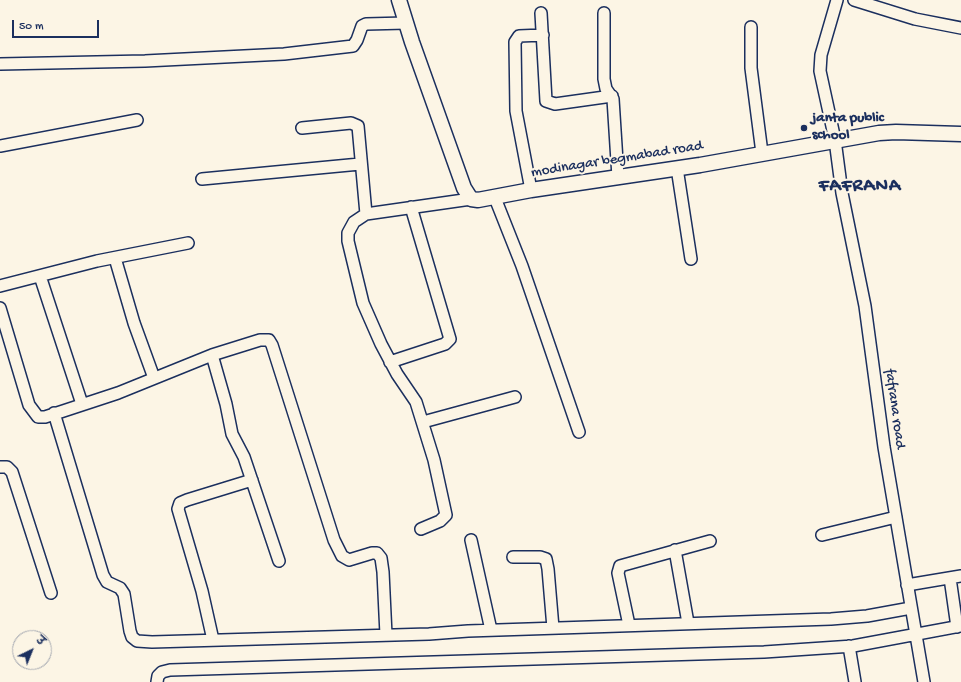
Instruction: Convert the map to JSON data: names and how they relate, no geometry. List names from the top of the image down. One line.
{"streets":{"street":["modinagar begmabad road","fafrana road"]},"crossings":[["modinagar begmabad road","fafrana road"]],"districts":["FAFRANA"],"places":["janta public school"],"scale_bar":"50 m","north":"top right"}
